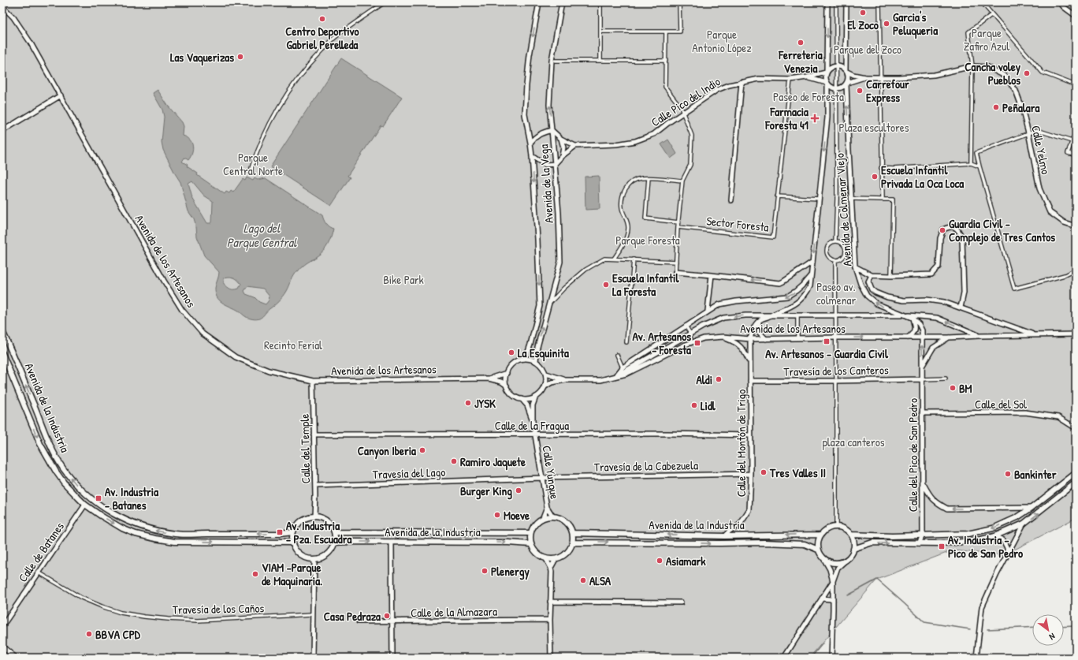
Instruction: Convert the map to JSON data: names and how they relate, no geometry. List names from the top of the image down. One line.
{"streets":{"street":["Calle Pico del Indio","Calle Yelmo","Avenida de la Vega","Avenida de Colmenar Viejo","Sector Foresta","Avenida de los Artesanos","Travesía de los Canteros","Calle del Sol","Avenida de la Industria","Calle de la Fragua","Calle del Montón de Trigo","Calle del Temple","Calle del Pico de San Pedro","Travesía de la Cabezuela","Calle Yunque","Travesía del Lago","Calle de Batanes","Travesía de los Caños","Calle de la Almazara"]},"crossings":[["Calle Pico del Indio","Avenida de la Vega"],["Calle Pico del Indio","Avenida de Colmenar Viejo"],["Calle Pico del Indio","Sector Foresta"],["Avenida de la Vega","Avenida de los Artesanos"],["Avenida de la Vega","Calle Yunque"],["Avenida de Colmenar Viejo","Avenida de los Artesanos"],["Avenida de Colmenar Viejo","Travesía de los Canteros"],["Avenida de Colmenar Viejo","Avenida de la Industria"],["Avenida de los Artesanos","Calle del Montón de Trigo"],["Avenida de los Artesanos","Calle del Temple"],["Avenida de los Artesanos","Calle del Pico de San Pedro"],["Avenida de los Artesanos","Calle Yunque"],["Travesía de los Canteros","Calle del Montón de Trigo"],["Travesía de los Canteros","Calle del Pico de San Pedro"],["Calle del Sol","Calle del Pico de San Pedro"],["Avenida de la Industria","Calle del Montón de Trigo"],["Avenida de la Industria","Calle del Temple"],["Avenida de la Industria","Calle Yunque"],["Avenida de la Industria","Calle de Batanes"],["Calle de la Fragua","Calle del Montón de Trigo"],["Calle de la Fragua","Calle del Temple"],["Calle de la Fragua","Calle Yunque"],["Calle del Montón de Trigo","Travesía de la Cabezuela"],["Calle del Temple","Travesía del Lago"],["Travesía de la Cabezuela","Calle Yunque"],["Travesía de la Cabezuela","Travesía del Lago"],["Calle Yunque","Travesía del Lago"],["Calle de Batanes","Travesía de los Caños"]],"water":["Lago del Parque Central"],"parks":["Parque Zafiro Azul","Parque Antonio López","Parque del Zoco","Paseo de Foresta","Plaza escultores","Parque Central Norte","Parque Foresta","Bike Park","Paseo av. colmenar","Recinto Ferial","plaza canteros"],"places":{"other":["El Zoco","Centro Deportivo Gabriel Perelleda","Garcia's Peluqueria","Ferreteria Venezia","Las Vaquerizas","Cancha voley Pueblos","Carrefour Express","Peñalara","Escuela Infantil Privada La Oca Loca","Guardia Civil - Complejo de Tres Cantos","Escuela Infantil La Foresta","La Esquinita","Aldi","BM","JYSK","Lidl","Canyon Iberia","Ramiro Jaquete","Tres Valles II","Bankinter","Burger King","Moeve","Asiamark","Plenergy","VIAM -Parque de Maquinaria.","ALSA","Casa Pedraza","BBVA CPD"],"health":["Farmacia Foresta 41"],"transit":["Av. Artesanos - Guardia Civil","Av. Artesanos - Foresta","Av. Industria - Batanes","Av. Industria - Pza. Escuadra","Av. Industria - Pico de San Pedro"]},"north":"bottom right"}
